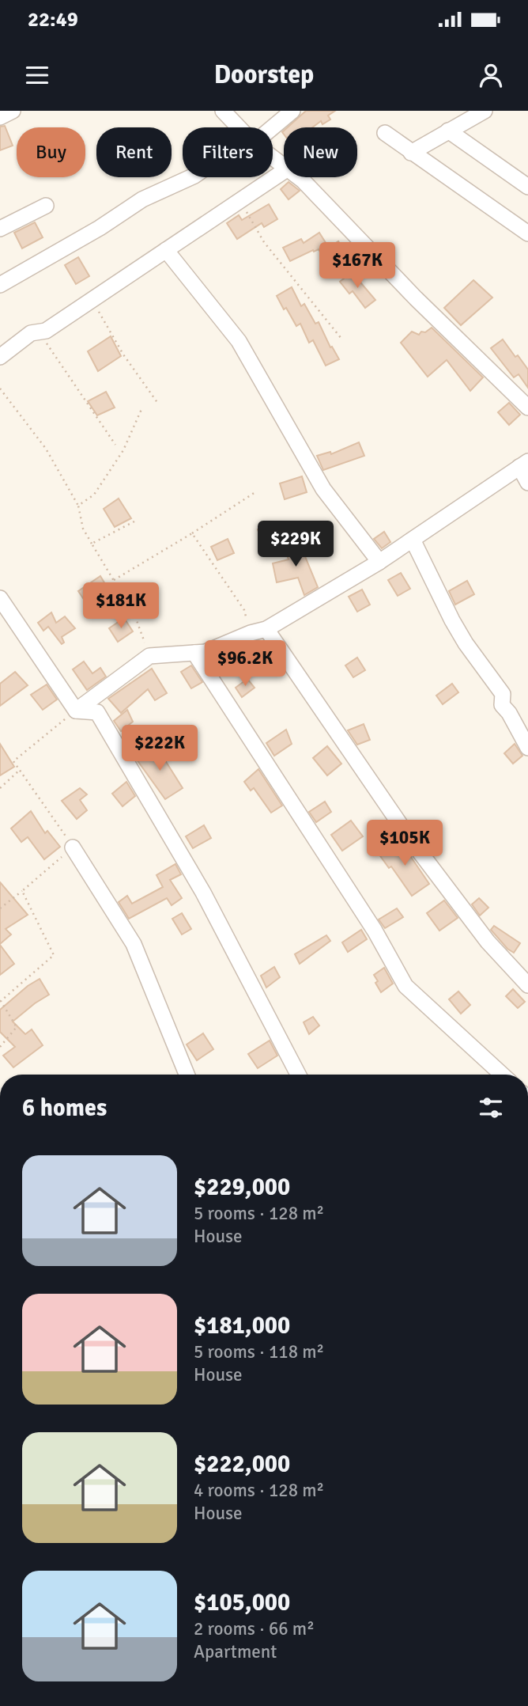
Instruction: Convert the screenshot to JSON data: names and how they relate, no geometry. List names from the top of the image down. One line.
{"page":{"status":"22:49","header":"Doorstep","chip":["Buy","Rent","Filters","New"],"price":["$167K","$229K","$181K","$96.2K","$222K","$105K"],"heading":"6 homes","list":[{"name":"$229,000","note":"5 rooms · 128 m² · House"},{"name":"$181,000","note":"5 rooms · 118 m² · House"},{"name":"$222,000","note":"4 rooms · 128 m² · House"},{"name":"$105,000","note":"2 rooms · 66 m² · Apartment"}]}}
